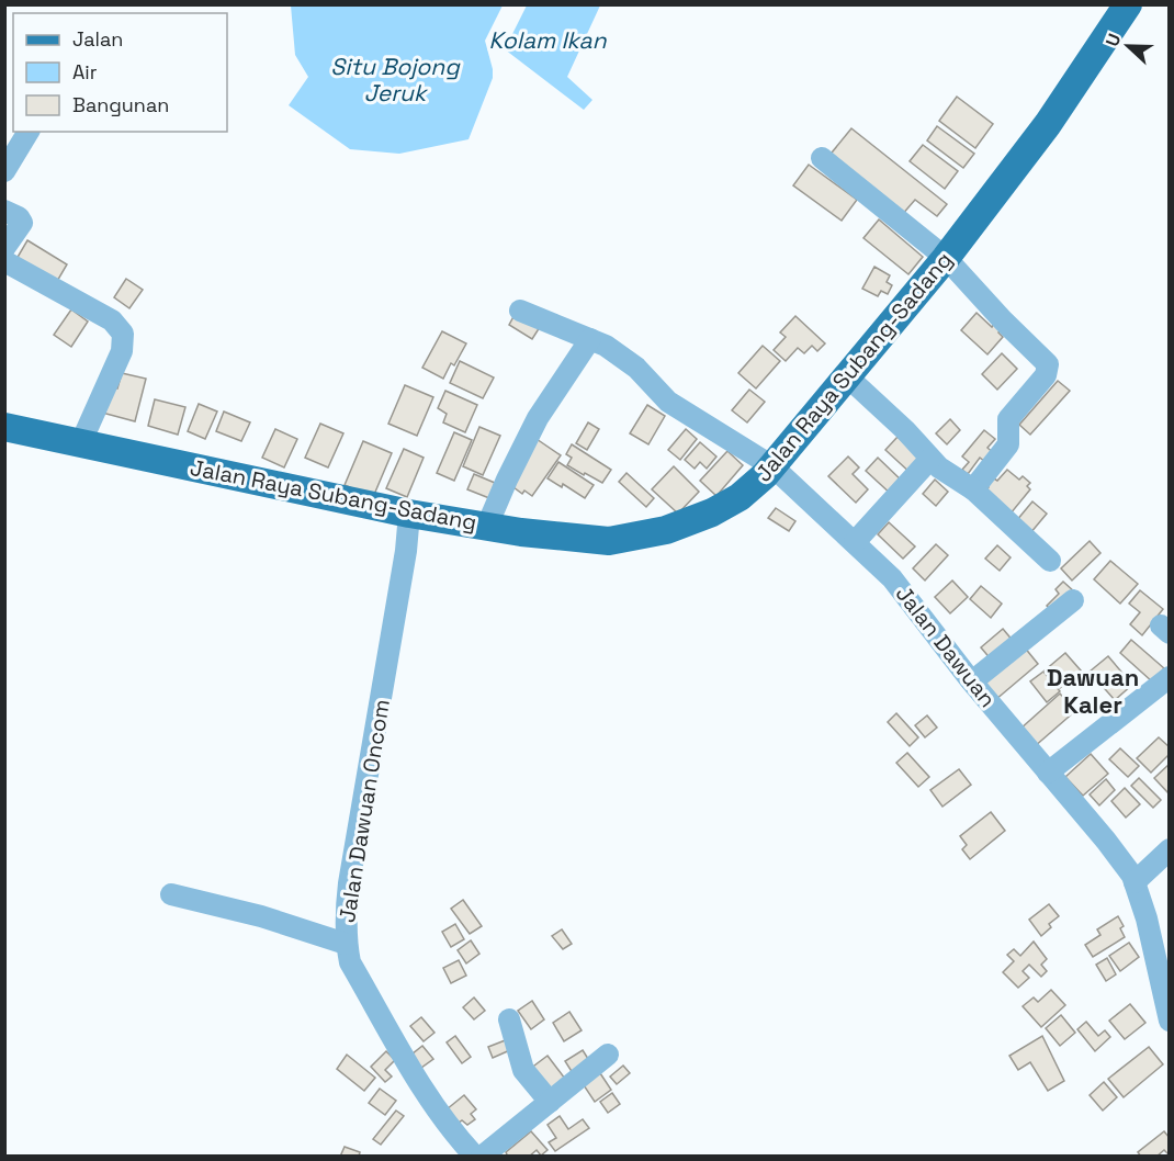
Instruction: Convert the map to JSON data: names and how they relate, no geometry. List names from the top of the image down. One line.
{"streets":{"main road":["Jalan Raya Subang-Sadang"],"street":["Jalan Dawuan","Jalan Dawuan Oncom"]},"crossings":[["Jalan Raya Subang-Sadang","Jalan Dawuan"],["Jalan Raya Subang-Sadang","Jalan Dawuan Oncom"]],"districts":["Dawuan Kaler"],"water":["Kolam Ikan","Situ Bojong Jeruk"],"legend":["Jalan","Air","Bangunan"],"north":"left"}
